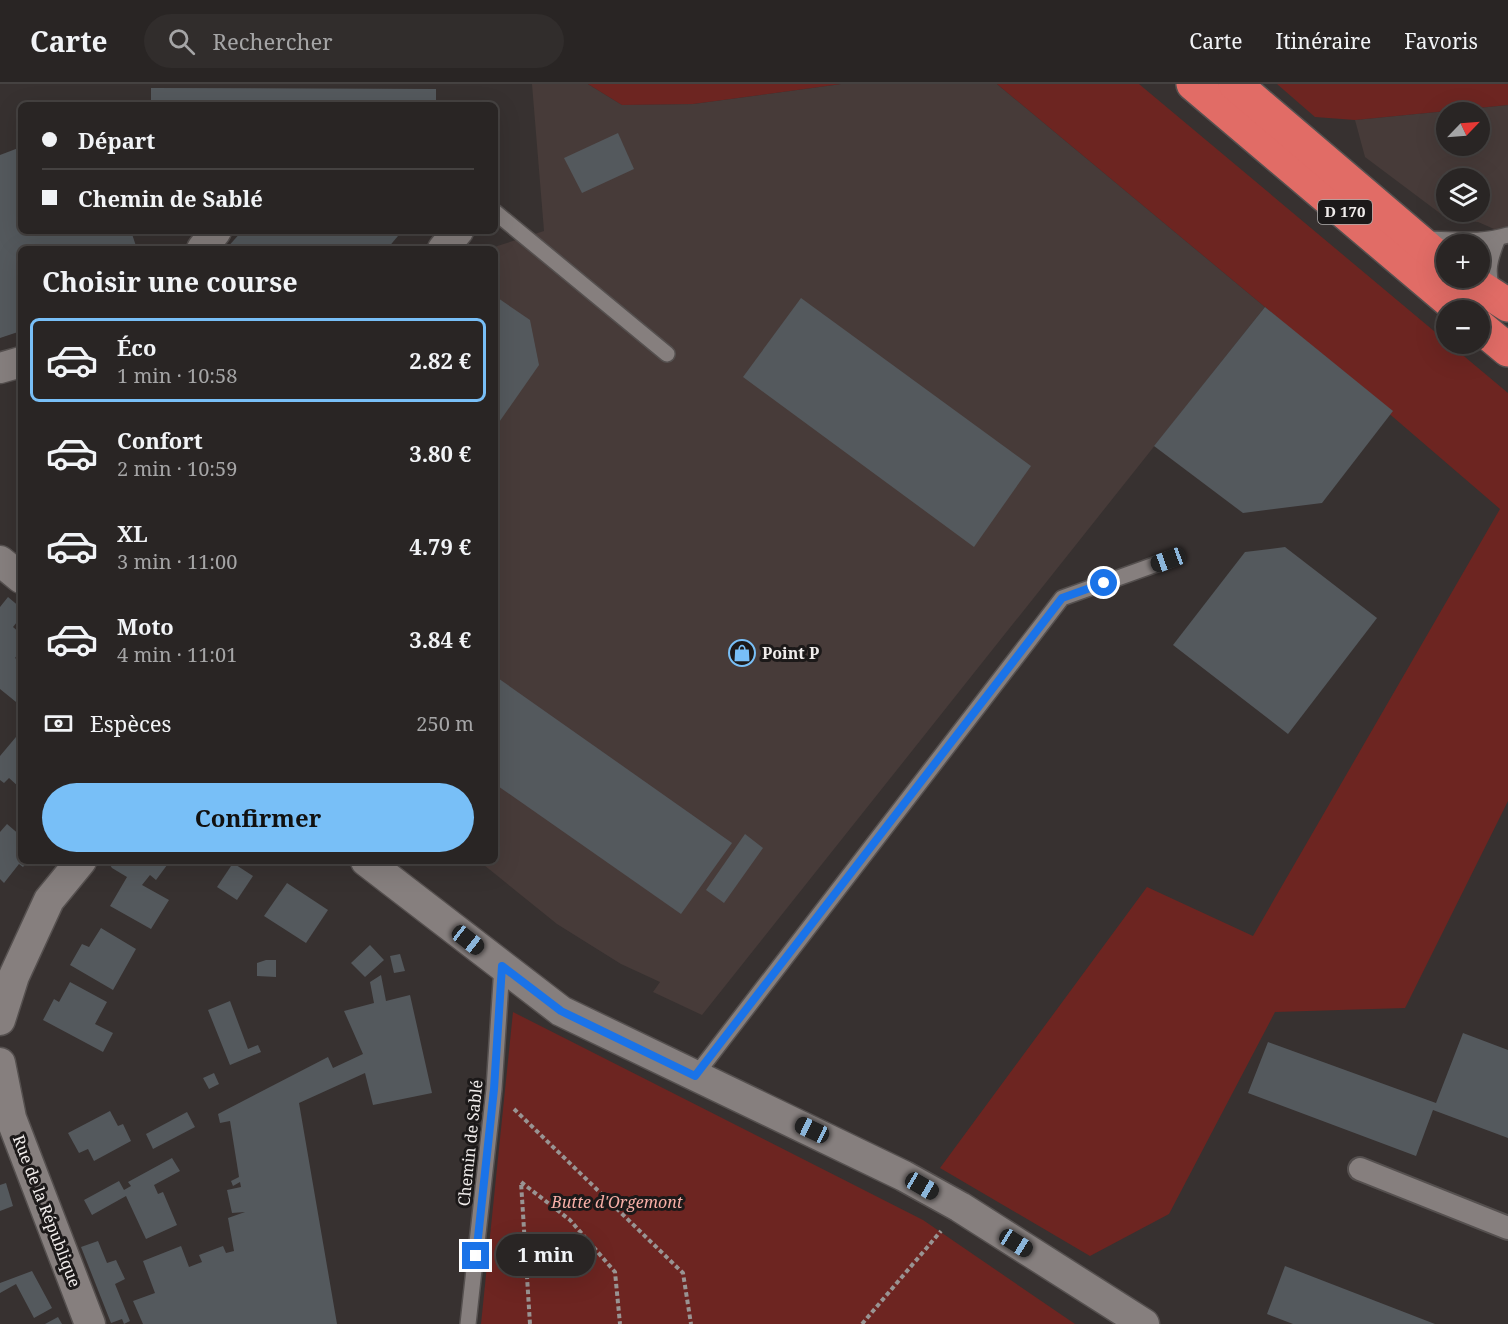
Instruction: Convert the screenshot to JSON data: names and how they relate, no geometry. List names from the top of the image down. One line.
{"streets":{"highway":["D 170"],"street":["Rue de la République"],"lane":["Chemin de Sablé"]},"parks":["Butte d'Orgemont"],"places":{"shop":["Point P"]},"north":"top right","page":{"header":"Carte","search":"Rechercher","nav":["Carte","Itinéraire","Favoris"],"map_buttons":["+","−"],"banner":["Départ","Chemin de Sablé"],"heading":"Choisir une course","list":[{"name":"Éco","note":"1 min · 10:58","value":"2.82 €"},{"name":"Confort","note":"2 min · 10:59","value":"3.80 €"},{"name":"XL","note":"3 min · 11:00","value":"4.79 €"},{"name":"Moto","note":"4 min · 11:01","value":"3.84 €"}],"pay":["Espèces","250 m"],"buttons":"Confirmer","bubble":"1 min"}}
